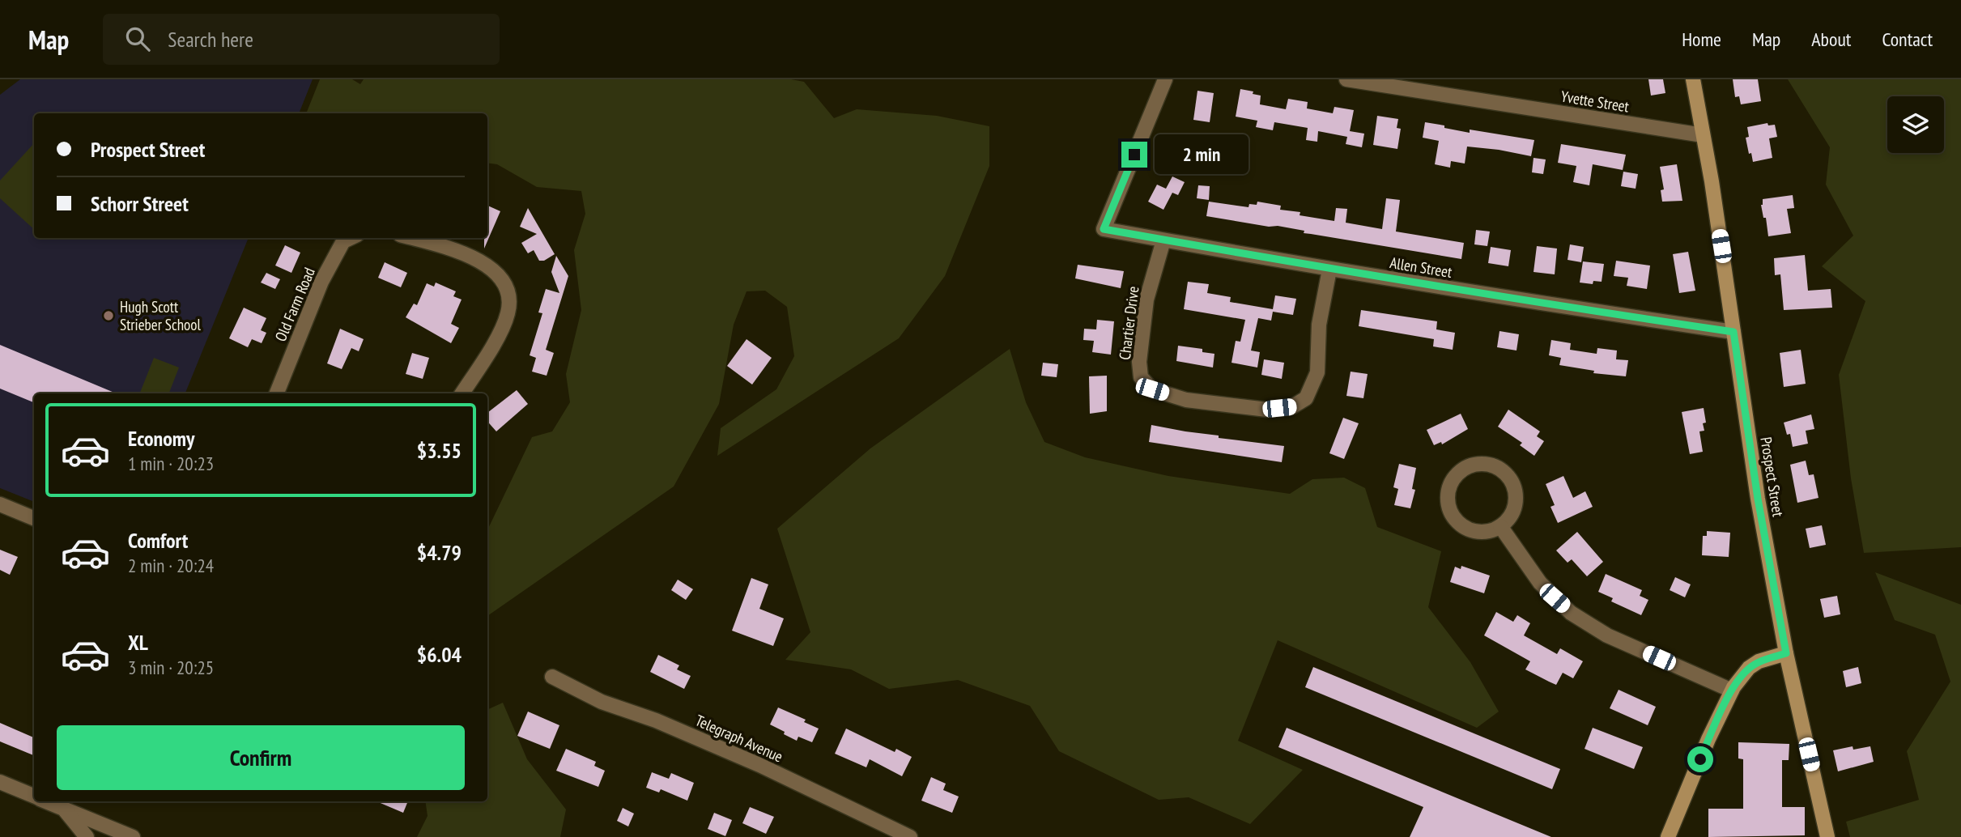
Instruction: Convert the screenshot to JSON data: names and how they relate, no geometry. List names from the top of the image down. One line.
{"streets":{"main road":["Prospect Street"],"street":["Yvette Street","Allen Street","Old Farm Road","Chartier Drive","Telegraph Avenue"]},"crossings":[["Yvette Street","Prospect Street"],["Allen Street","Chartier Drive"],["Allen Street","Prospect Street"]],"places":["Hugh Scott Strieber School"],"page":{"header":"Map","search":"Search here","nav":["Home","Map","About","Contact"],"banner":["Prospect Street","Schorr Street"],"bubble":"2 min","list":[{"name":"Economy","note":"1 min · 20:23","value":"$3.55"},{"name":"Comfort","note":"2 min · 20:24","value":"$4.79"},{"name":"XL","note":"3 min · 20:25","value":"$6.04"}],"buttons":"Confirm"}}
